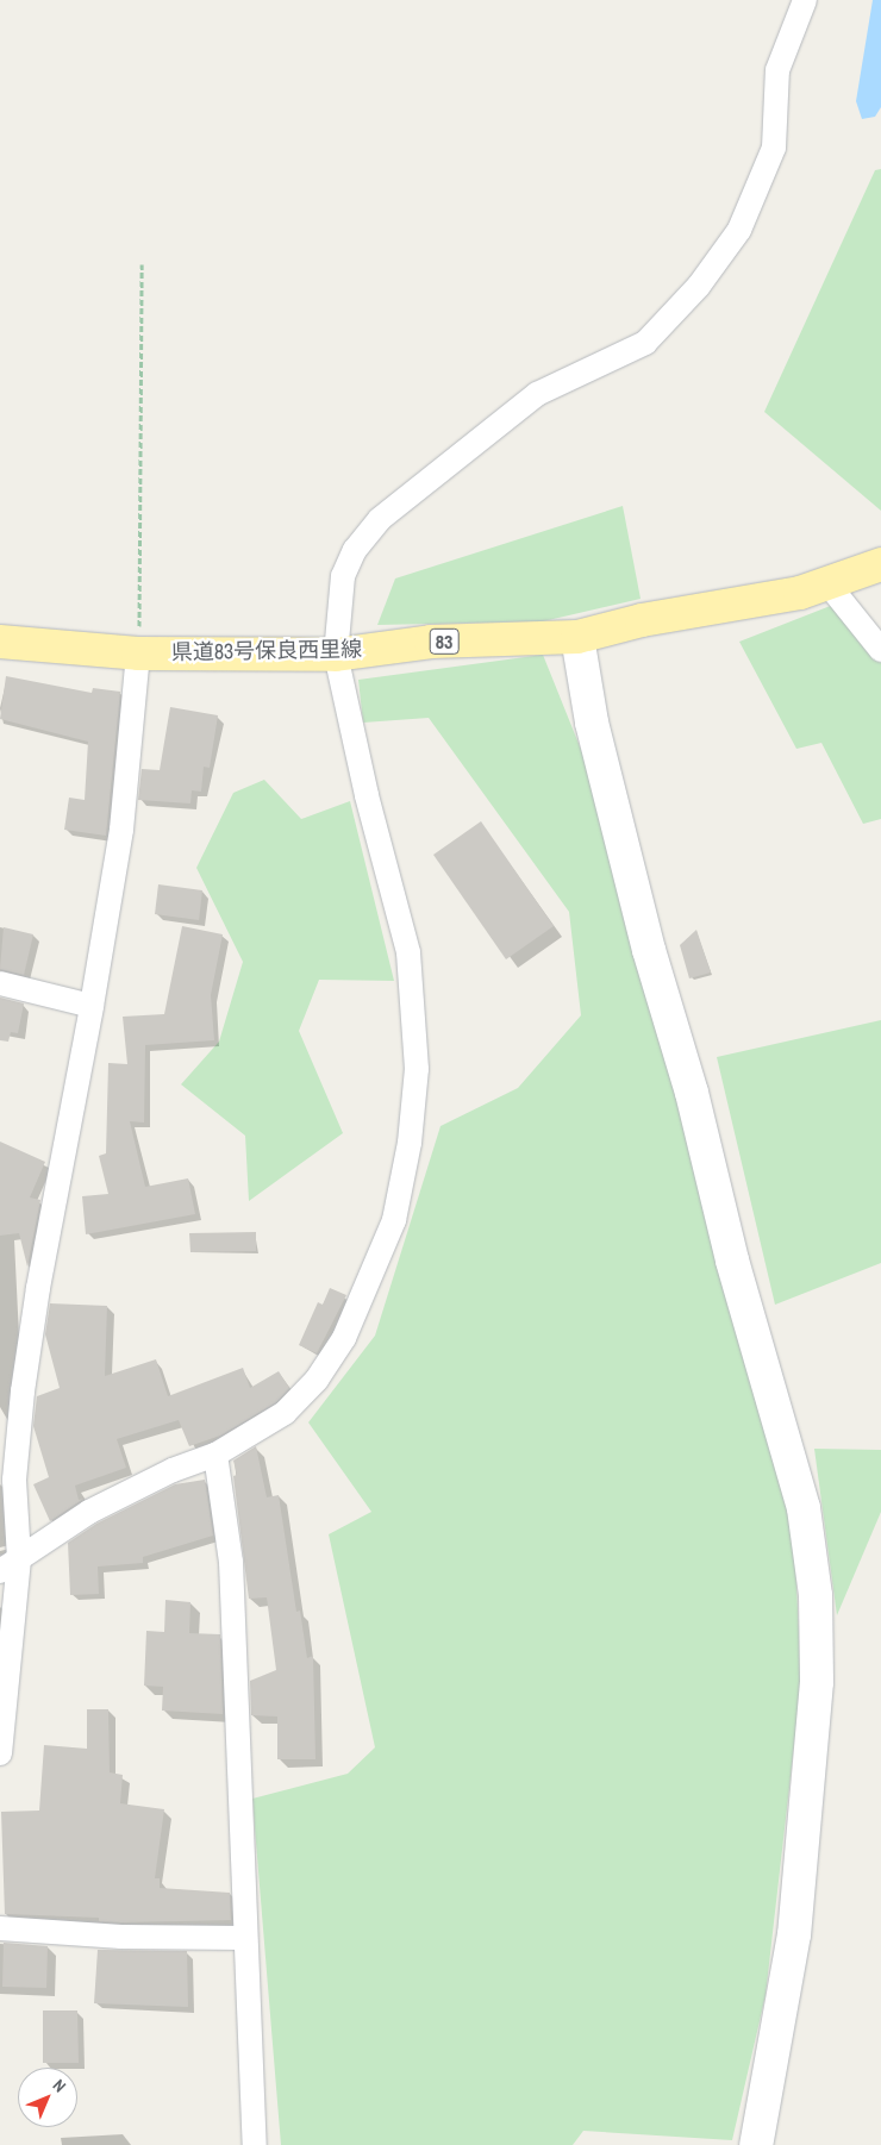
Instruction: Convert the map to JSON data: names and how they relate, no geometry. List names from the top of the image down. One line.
{"streets":{"main road":["83","県道83号保良西里線"]},"north":"top right"}
